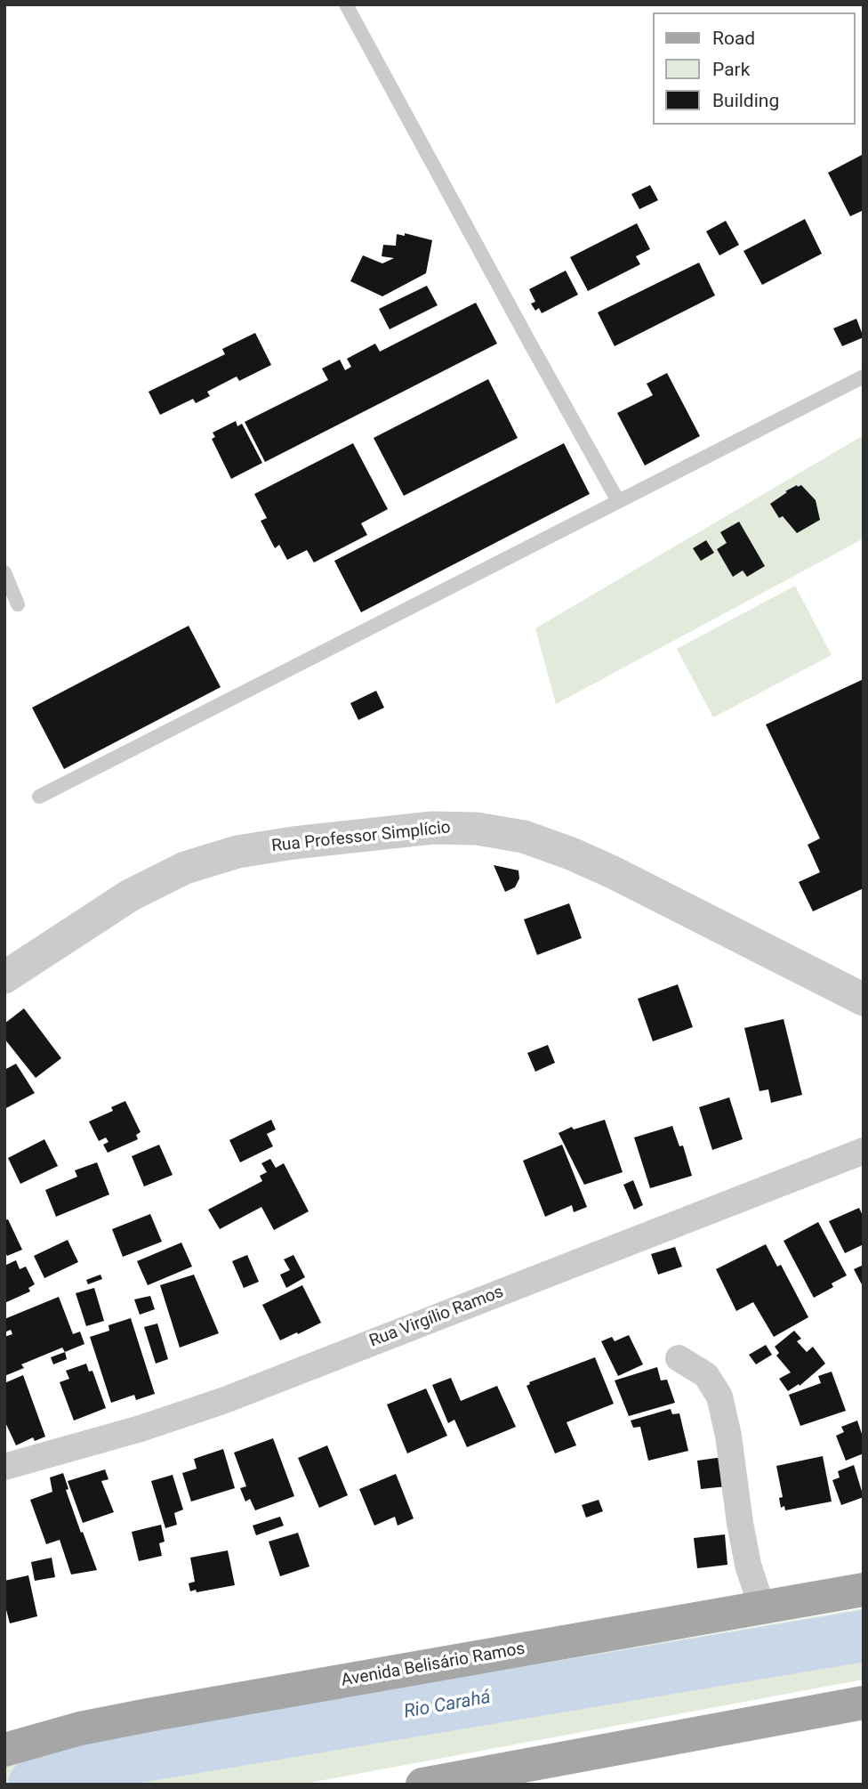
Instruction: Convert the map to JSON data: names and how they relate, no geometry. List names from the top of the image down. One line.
{"streets":{"main road":["Avenida Belisário Ramos"],"street":["Rua Professor Simplício","Rua Virgílio Ramos"]},"water":["Rio Carahá"],"legend":["Road","Park","Building"]}
